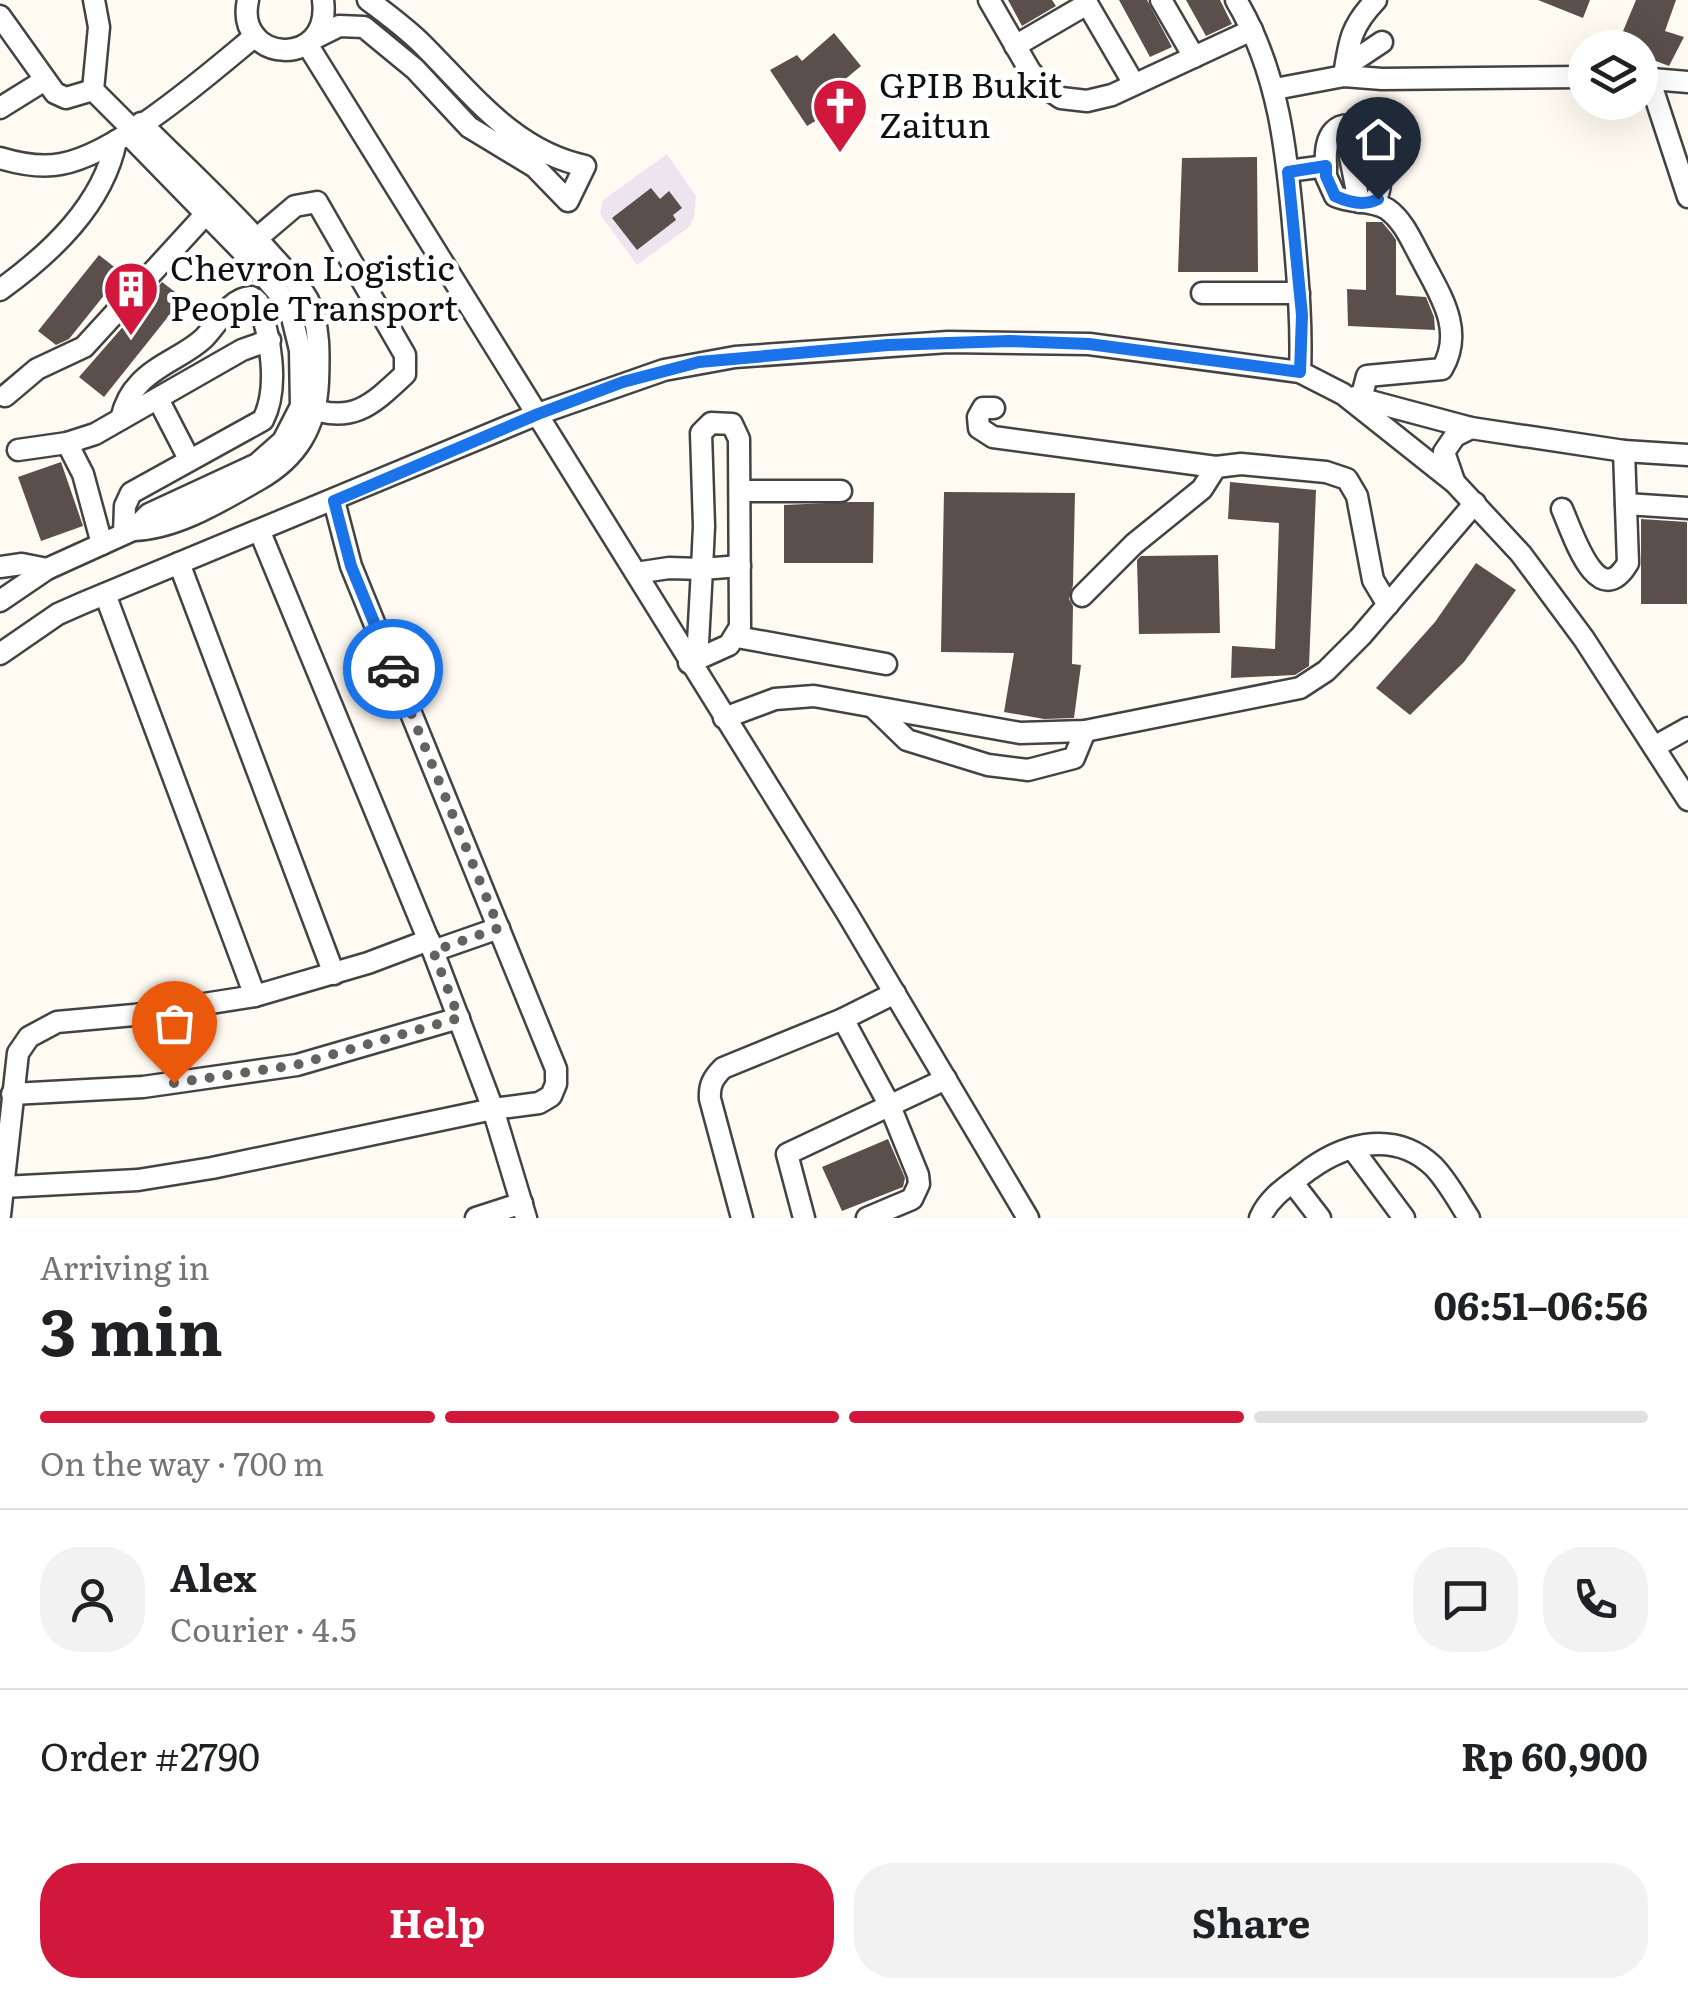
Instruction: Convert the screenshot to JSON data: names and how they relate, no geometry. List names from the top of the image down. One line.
{"places":{"church":["GPIB Bukit Zaitun"],"building":["Chevron Logistic People Transport"]},"page":{"heading":["3 min","Arriving in","06:51–06:56"],"panel":["Alex","Courier · 4.5","Order #2790","Rp 60,900"],"bar":"On the way · 700 m","buttons":["Help","Share"]}}
